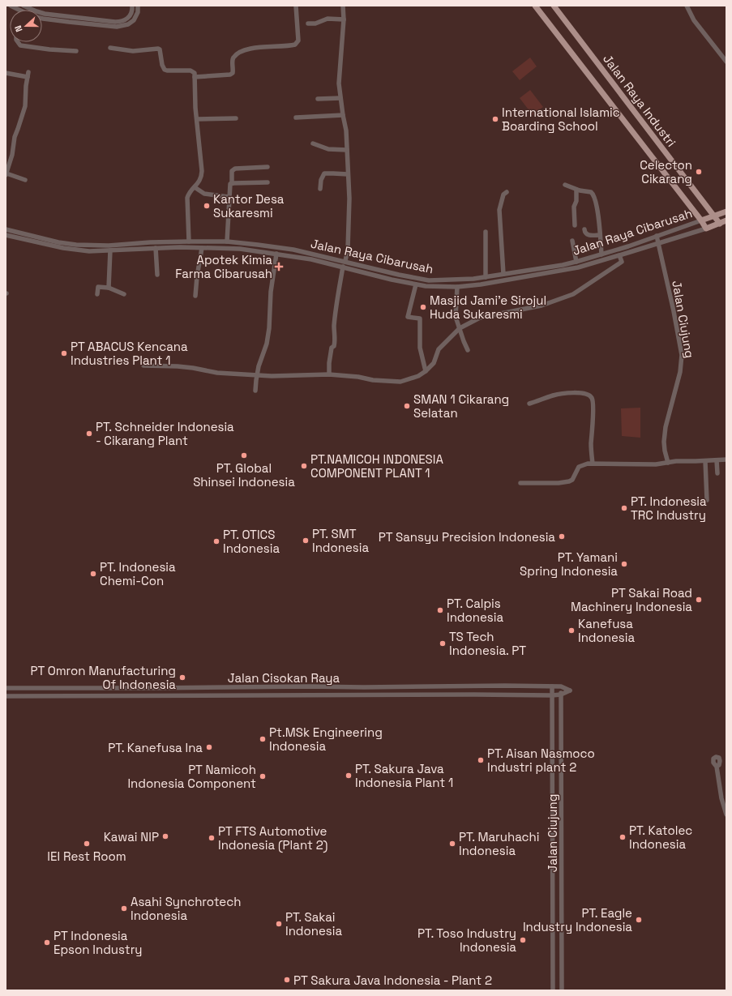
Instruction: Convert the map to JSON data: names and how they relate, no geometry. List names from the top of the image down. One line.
{"streets":{"main road":["Jalan Raya Industri","Jalan Raya Cibarusah"],"street":["Jalan Ciujung","Jalan Cisokan Raya"]},"crossings":[["Jalan Raya Industri","Jalan Raya Cibarusah"],["Jalan Raya Cibarusah","Jalan Ciujung"],["Jalan Ciujung","Jalan Cisokan Raya"]],"places":{"other":["International Islamic Boarding School","Celecton Cikarang","Kantor Desa Sukaresmi","Masjid Jami'e Sirojul Huda Sukaresmi","PT ABACUS Kencana Industries Plant 1","SMAN 1 Cikarang Selatan","PT. Schneider Indonesia - Cikarang Plant","PT. Global Shinsei Indonesia","PT.NAMICOH INDONESIA COMPONENT PLANT 1","PT. Indonesia TRC Industry","PT Sansyu Precision Indonesia","PT. SMT Indonesia","PT. OTICS Indonesia","PT. Yamani Spring Indonesia","PT. Indonesia Chemi-Con","PT Sakai Road Machinery Indonesia","PT. Calpis Indonesia","Kanefusa Indonesia","TS Tech Indonesia. PT","PT Omron Manufacturing Of Indonesia","Pt.MSk Engineering Indonesia","PT. Kanefusa Ina","PT. Aisan Nasmoco Industri plant 2","PT. Sakura Java Indonesia Plant 1","PT Namicoh Indonesia Component","Kawai NIP","PT. Katolec Indonesia","PT FTS Automotive Indonesia (Plant 2)","IEI Rest Room","PT. Maruhachi Indonesia","Asahi Synchrotech Indonesia","PT. Eagle Industry Indonesia","PT. Sakai Indonesia","PT. Toso Industry Indonesia","PT Indonesia Epson Industry","PT Sakura Java Indonesia - Plant 2"],"health":["Apotek Kimia Farma Cibarusah"]},"north":"left"}
